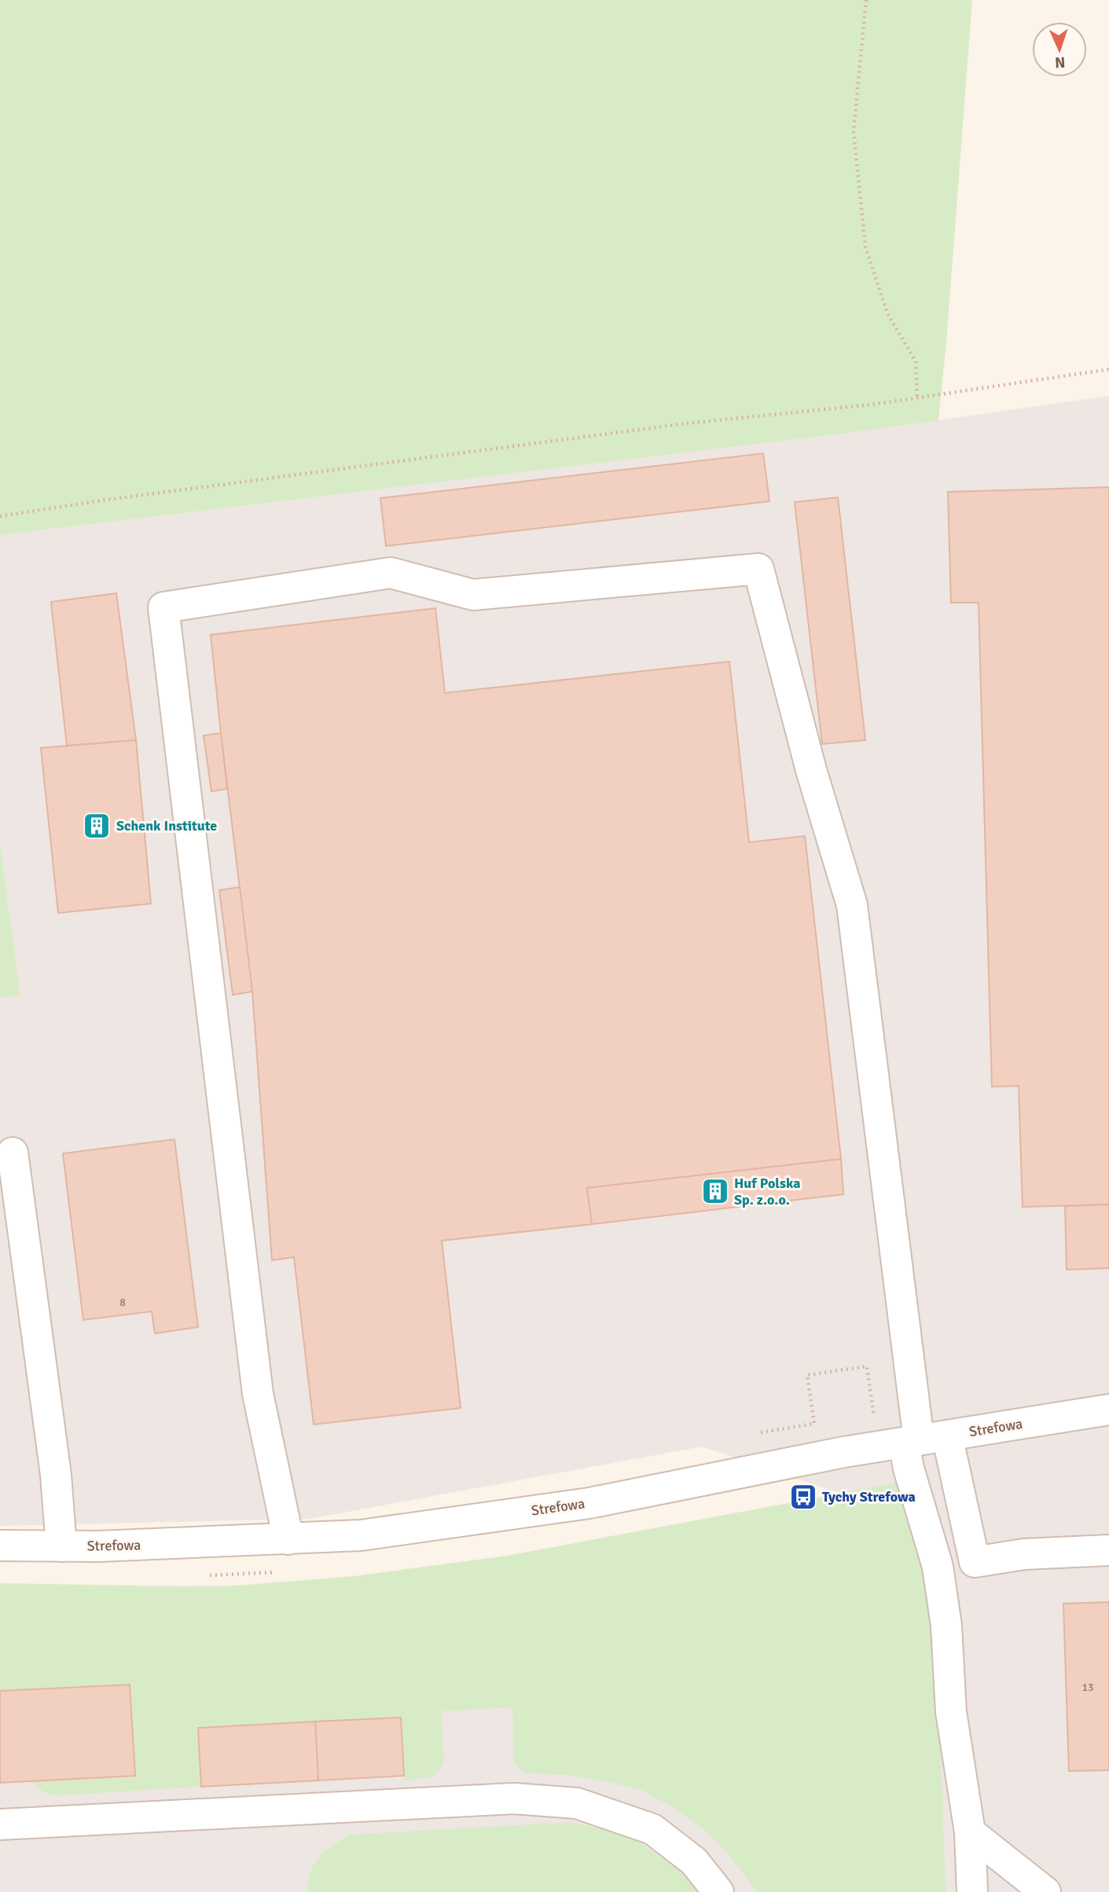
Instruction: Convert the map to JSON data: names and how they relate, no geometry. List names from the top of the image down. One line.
{"streets":{"street":["Strefowa"]},"places":{"building":["Schenk Institute","Huf Polska Sp. z.o.o."],"bus stop":["Tychy Strefowa"]},"house_numbers":["8","13"],"north":"bottom"}
